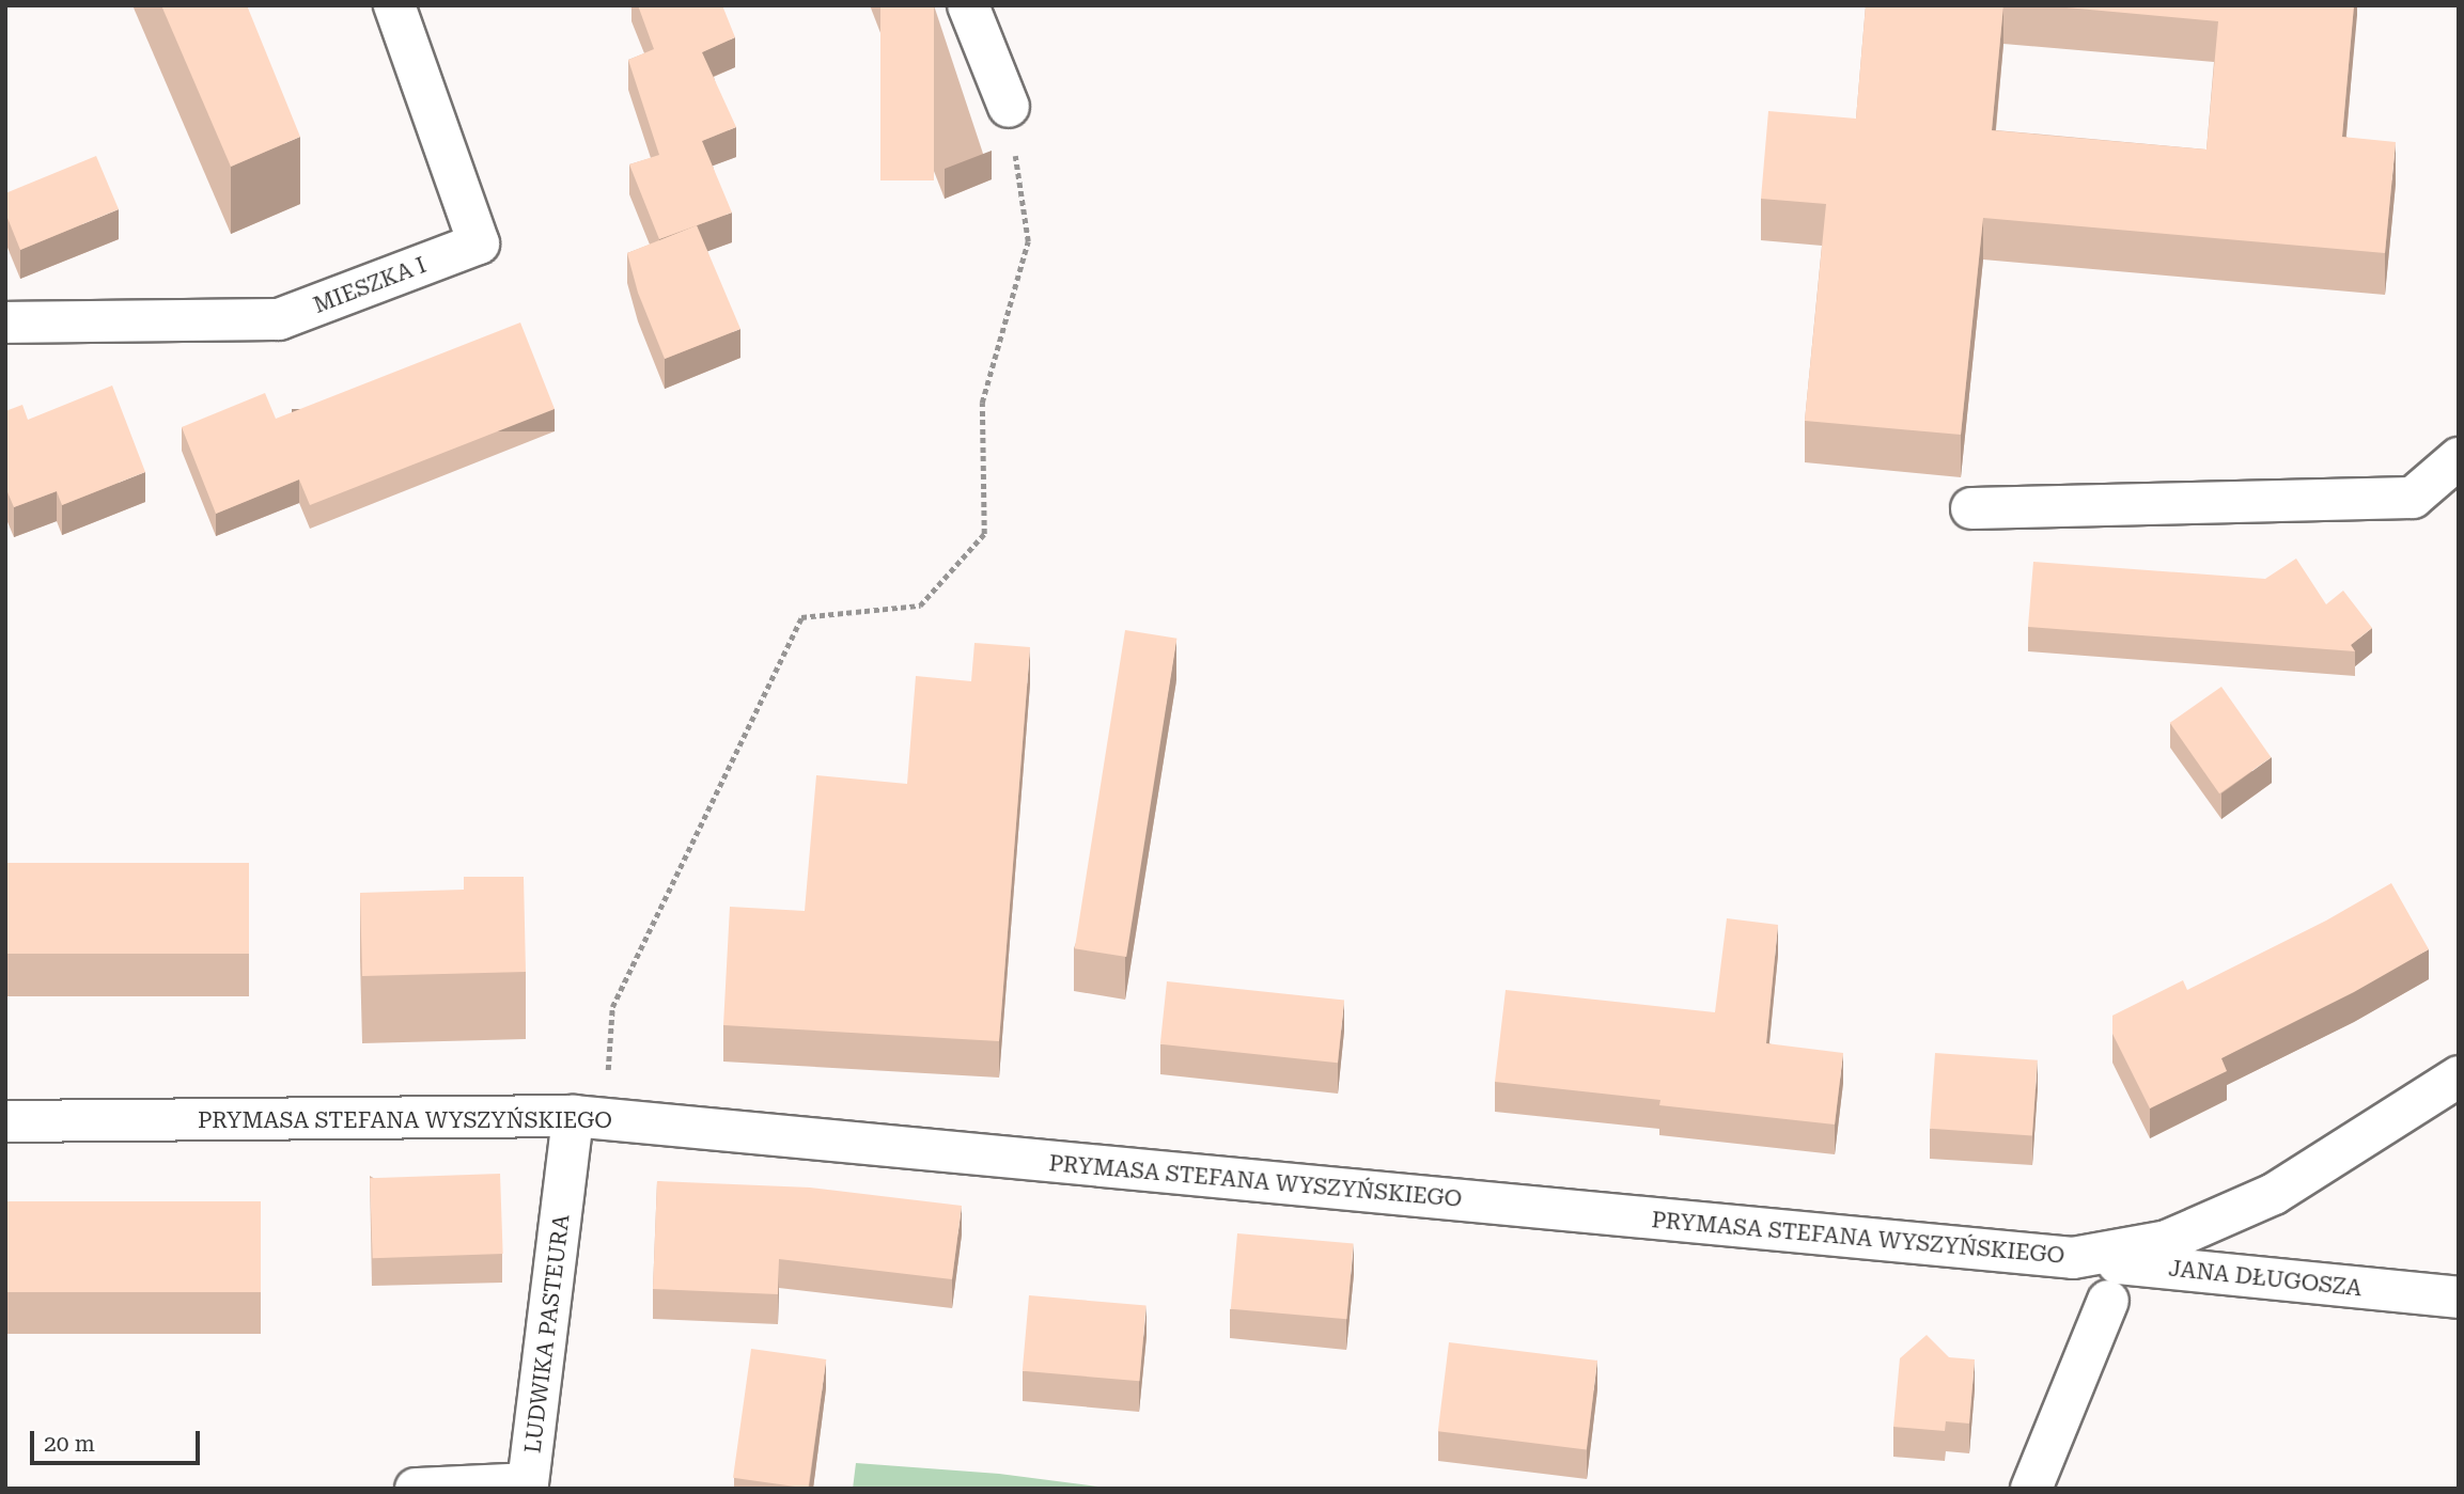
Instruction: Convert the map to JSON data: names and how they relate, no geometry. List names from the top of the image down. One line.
{"streets":{"street":["MIESZKA I","PRYMASA STEFANA WYSZYŃSKIEGO","JANA DŁUGOSZA","LUDWIKA PASTEURA"]},"crossings":[["PRYMASA STEFANA WYSZYŃSKIEGO","JANA DŁUGOSZA"],["PRYMASA STEFANA WYSZYŃSKIEGO","LUDWIKA PASTEURA"]],"scale_bar":"20 m"}
